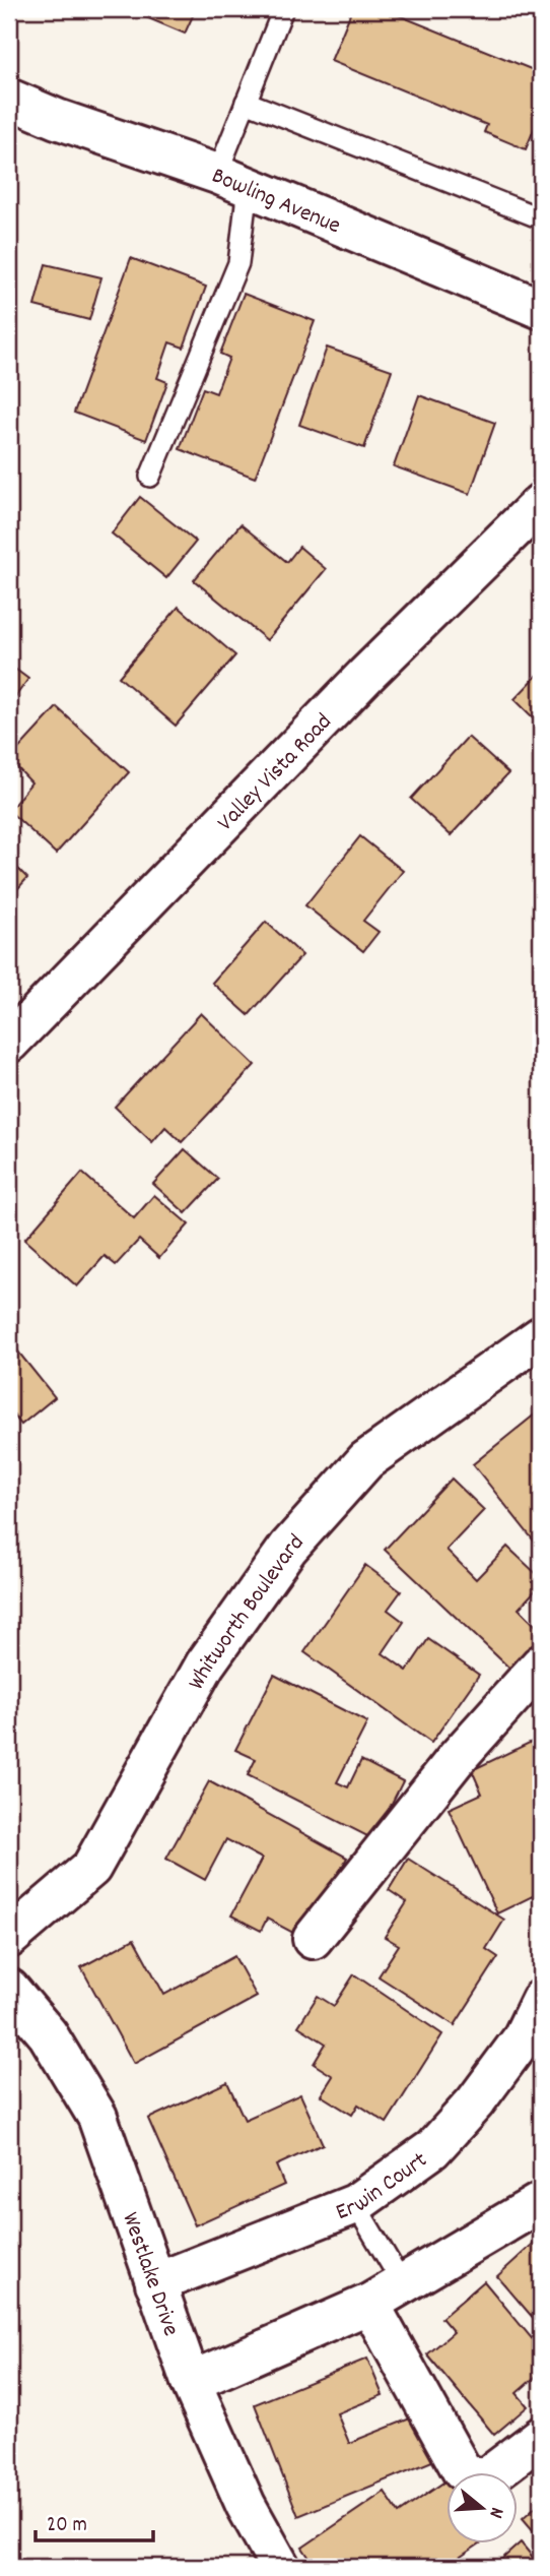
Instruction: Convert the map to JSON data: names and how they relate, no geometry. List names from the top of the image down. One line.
{"streets":{"street":["Bowling Avenue","Valley Vista Road","Whitworth Boulevard","Erwin Court","Westlake Drive"]},"crossings":[["Erwin Court","Westlake Drive"]],"scale_bar":"20 m","north":"right"}
